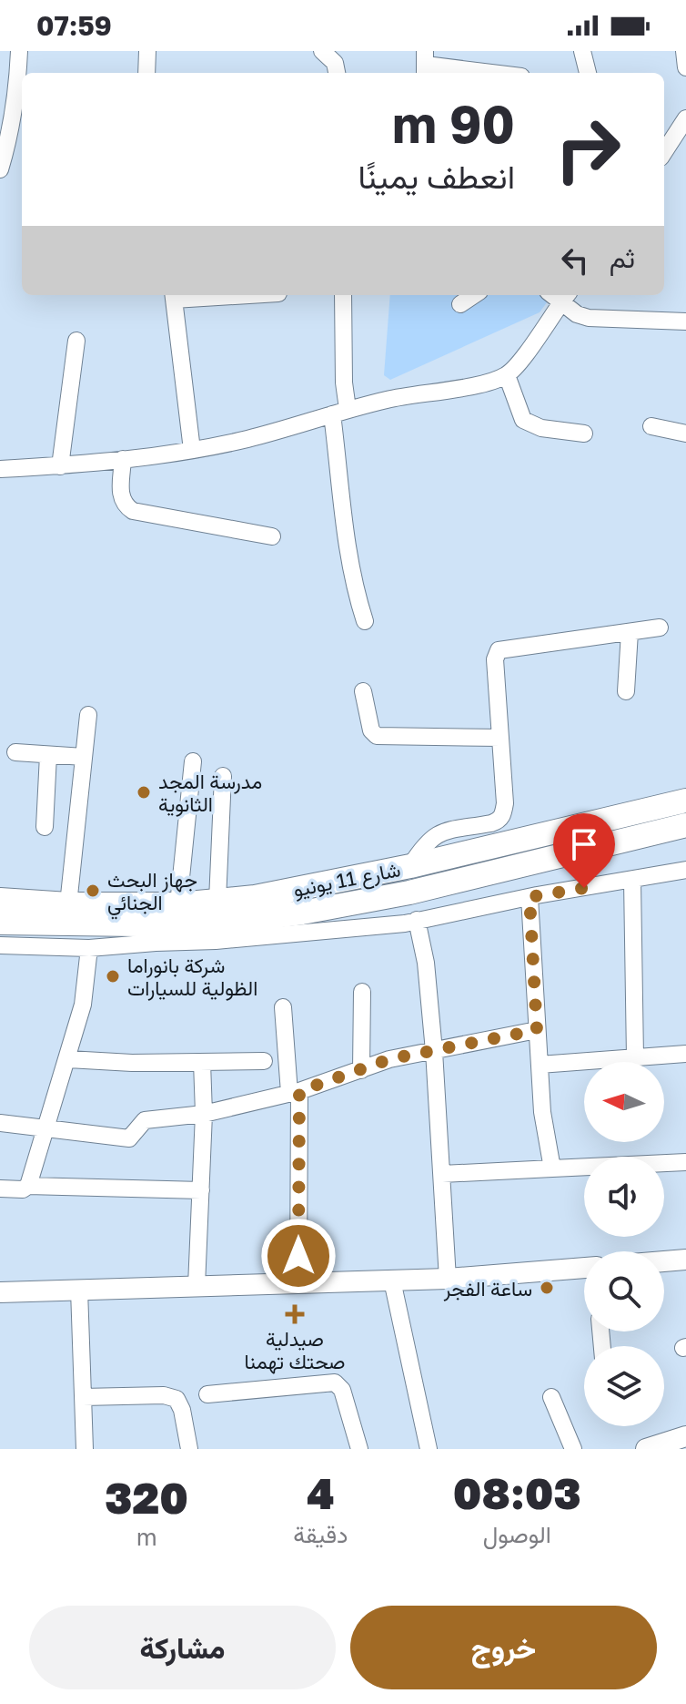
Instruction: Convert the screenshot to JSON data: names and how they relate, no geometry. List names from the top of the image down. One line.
{"streets":{"highway":["شارع 11 يونيو"]},"places":{"other":["مدرسة المجد الثانوية","جهاز البحث الجنائي","شركة بانوراما الظولية للسيارات","ساعة الفجر"],"health":["صيدلية صحتك تهمنا"]},"north":"left","page":{"status":"07:59","turn":["90 m","انعطف يمينًا"],"then":"ثم","eta":["08:03","الوصول","4","دقيقة","320","m"],"buttons":["خروج","مشاركة"]}}
